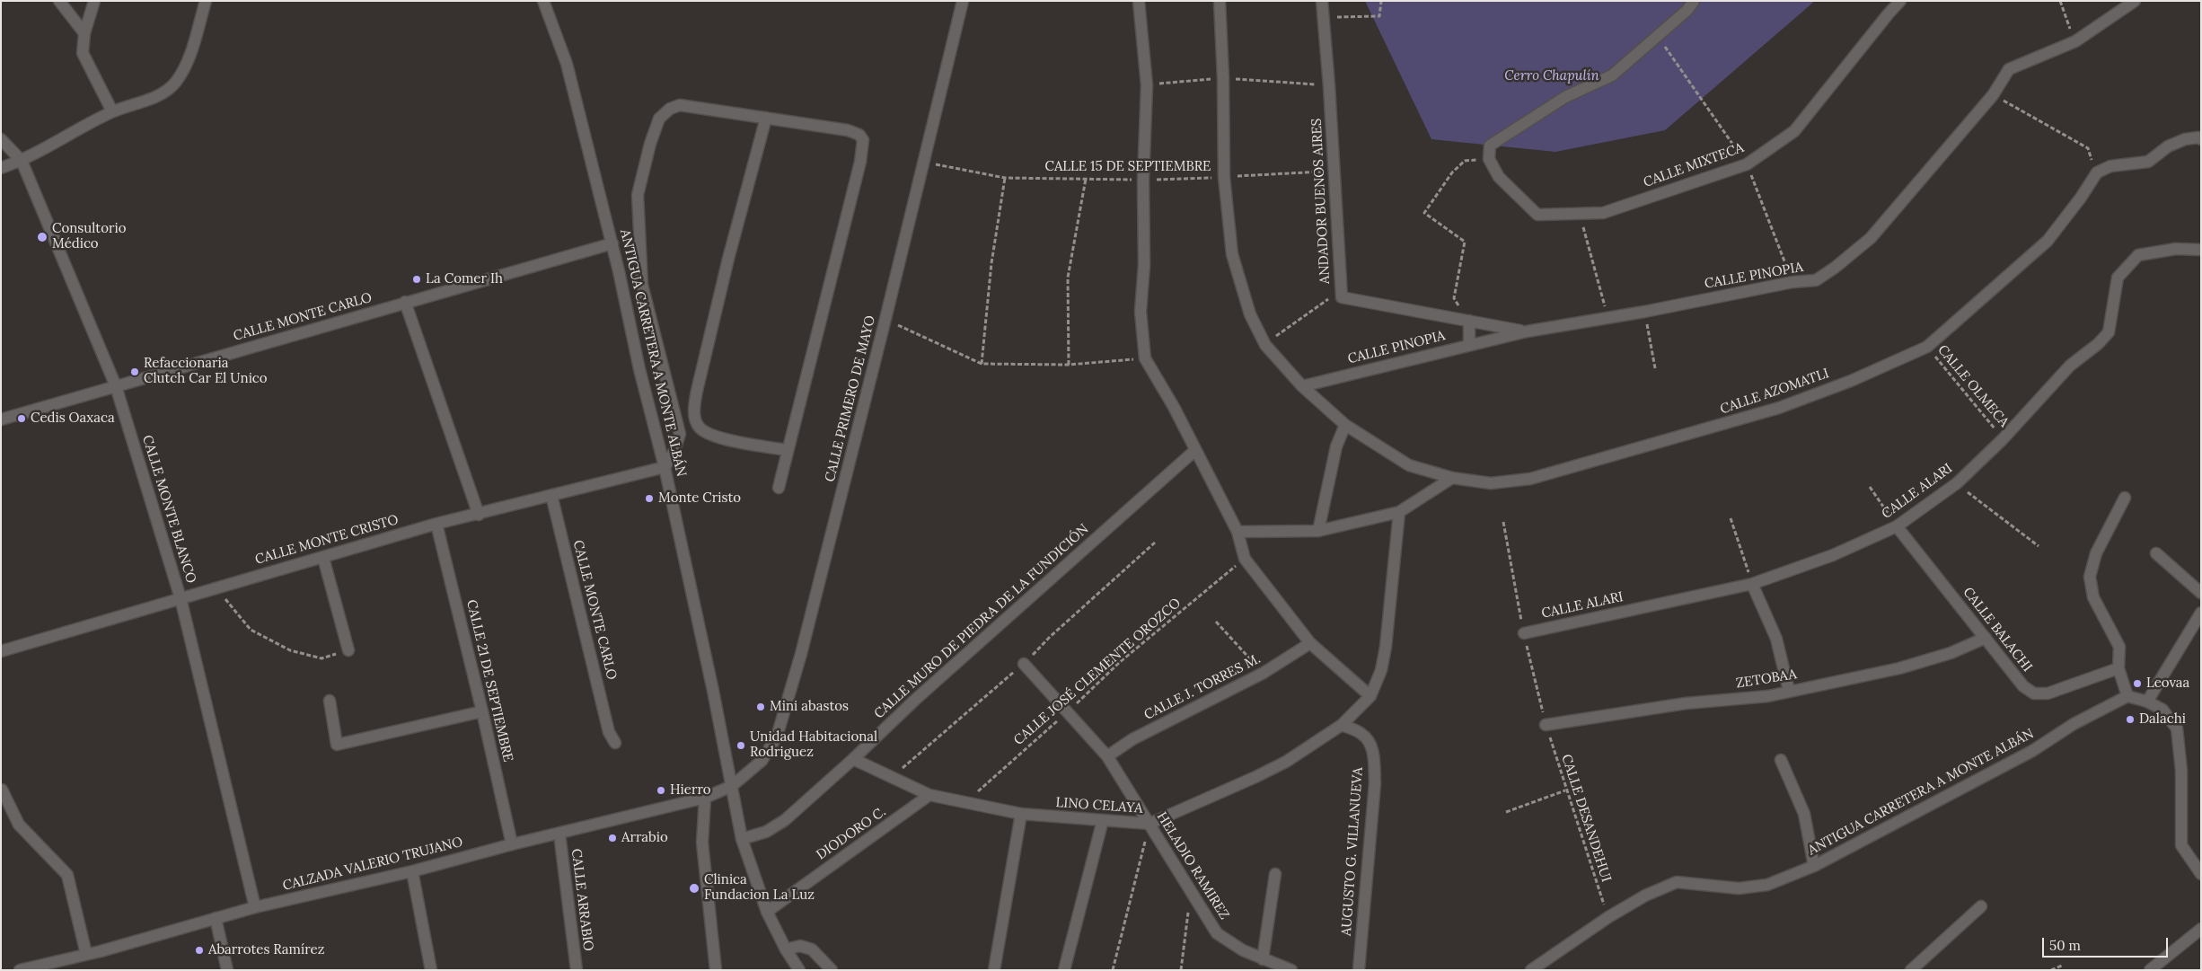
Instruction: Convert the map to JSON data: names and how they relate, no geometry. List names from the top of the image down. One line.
{"streets":{"street":["CALLE MIXTECA","ANDADOR BUENOS AIRES","CALLE PINOPIA","CALLE MONTE CARLO","ANTIGUA CARRETERA A MONTE ALBÁN","CALLE AZOMATLI","CALLE PRIMERO DE MAYO","CALLE ALARI","CALLE MONTE BLANCO","CALLE MONTE CRISTO","CALLE MURO DE PIEDRA DE LA FUNDICIÓN","CALLE BALACHI","ZETOBAA","CALLE 21 DE SEPTIEMBRE","CALLE J. TORRES M.","LINO CELAYA","DIODORO C.","AUGUSTO G. VILLANUEVA","CALZADA VALERIO TRUJANO","HELADIO RAMIREZ","CALLE ARRABIO"],"path":["CALLE 15 DE SEPTIEMBRE","CALLE OLMECA","CALLE JOSÉ CLEMENTE OROZCO","CALLE DESANDEHUI"]},"crossings":[["CALLE 15 DE SEPTIEMBRE","ANDADOR BUENOS AIRES"],["CALLE 15 DE SEPTIEMBRE","CALLE AZOMATLI"],["CALLE 15 DE SEPTIEMBRE","CALLE PRIMERO DE MAYO"],["ANDADOR BUENOS AIRES","CALLE PINOPIA"],["CALLE PINOPIA","CALLE AZOMATLI"],["CALLE MONTE CARLO","ANTIGUA CARRETERA A MONTE ALBÁN"],["CALLE MONTE CARLO","CALLE MONTE BLANCO"],["CALLE MONTE CARLO","CALLE MONTE CRISTO"],["ANTIGUA CARRETERA A MONTE ALBÁN","CALLE PRIMERO DE MAYO"],["ANTIGUA CARRETERA A MONTE ALBÁN","CALLE MONTE CRISTO"],["ANTIGUA CARRETERA A MONTE ALBÁN","CALLE MURO DE PIEDRA DE LA FUNDICIÓN"],["ANTIGUA CARRETERA A MONTE ALBÁN","CALLE DESANDEHUI"],["ANTIGUA CARRETERA A MONTE ALBÁN","DIODORO C."],["ANTIGUA CARRETERA A MONTE ALBÁN","CALZADA VALERIO TRUJANO"],["CALLE OLMECA","CALLE AZOMATLI"],["CALLE OLMECA","CALLE ALARI"],["CALLE PRIMERO DE MAYO","CALZADA VALERIO TRUJANO"],["CALLE ALARI","CALLE BALACHI"],["CALLE MONTE BLANCO","CALLE MONTE CRISTO"],["CALLE MONTE BLANCO","CALZADA VALERIO TRUJANO"],["CALLE MONTE CRISTO","CALLE 21 DE SEPTIEMBRE"],["CALLE MURO DE PIEDRA DE LA FUNDICIÓN","LINO CELAYA"],["CALLE BALACHI","ZETOBAA"],["CALLE JOSÉ CLEMENTE OROZCO","LINO CELAYA"],["CALLE JOSÉ CLEMENTE OROZCO","HELADIO RAMIREZ"],["ZETOBAA","CALLE DESANDEHUI"],["CALLE 21 DE SEPTIEMBRE","CALZADA VALERIO TRUJANO"],["CALLE J. TORRES M.","HELADIO RAMIREZ"],["LINO CELAYA","DIODORO C."],["LINO CELAYA","AUGUSTO G. VILLANUEVA"],["LINO CELAYA","HELADIO RAMIREZ"],["CALZADA VALERIO TRUJANO","CALLE ARRABIO"]],"parks":["Cerro Chapulín"],"places":["Consultorio Médico","La Comer Ih","Refaccionaria Clutch Car El Unico","Cedis Oaxaca","Monte Cristo","Leovaa","Mini abastos","Dalachi","Unidad Habitacional Rodriguez","Hierro","Arrabio","Clinica Fundacion La Luz","Abarrotes Ramírez"],"scale_bar":"50 m"}
